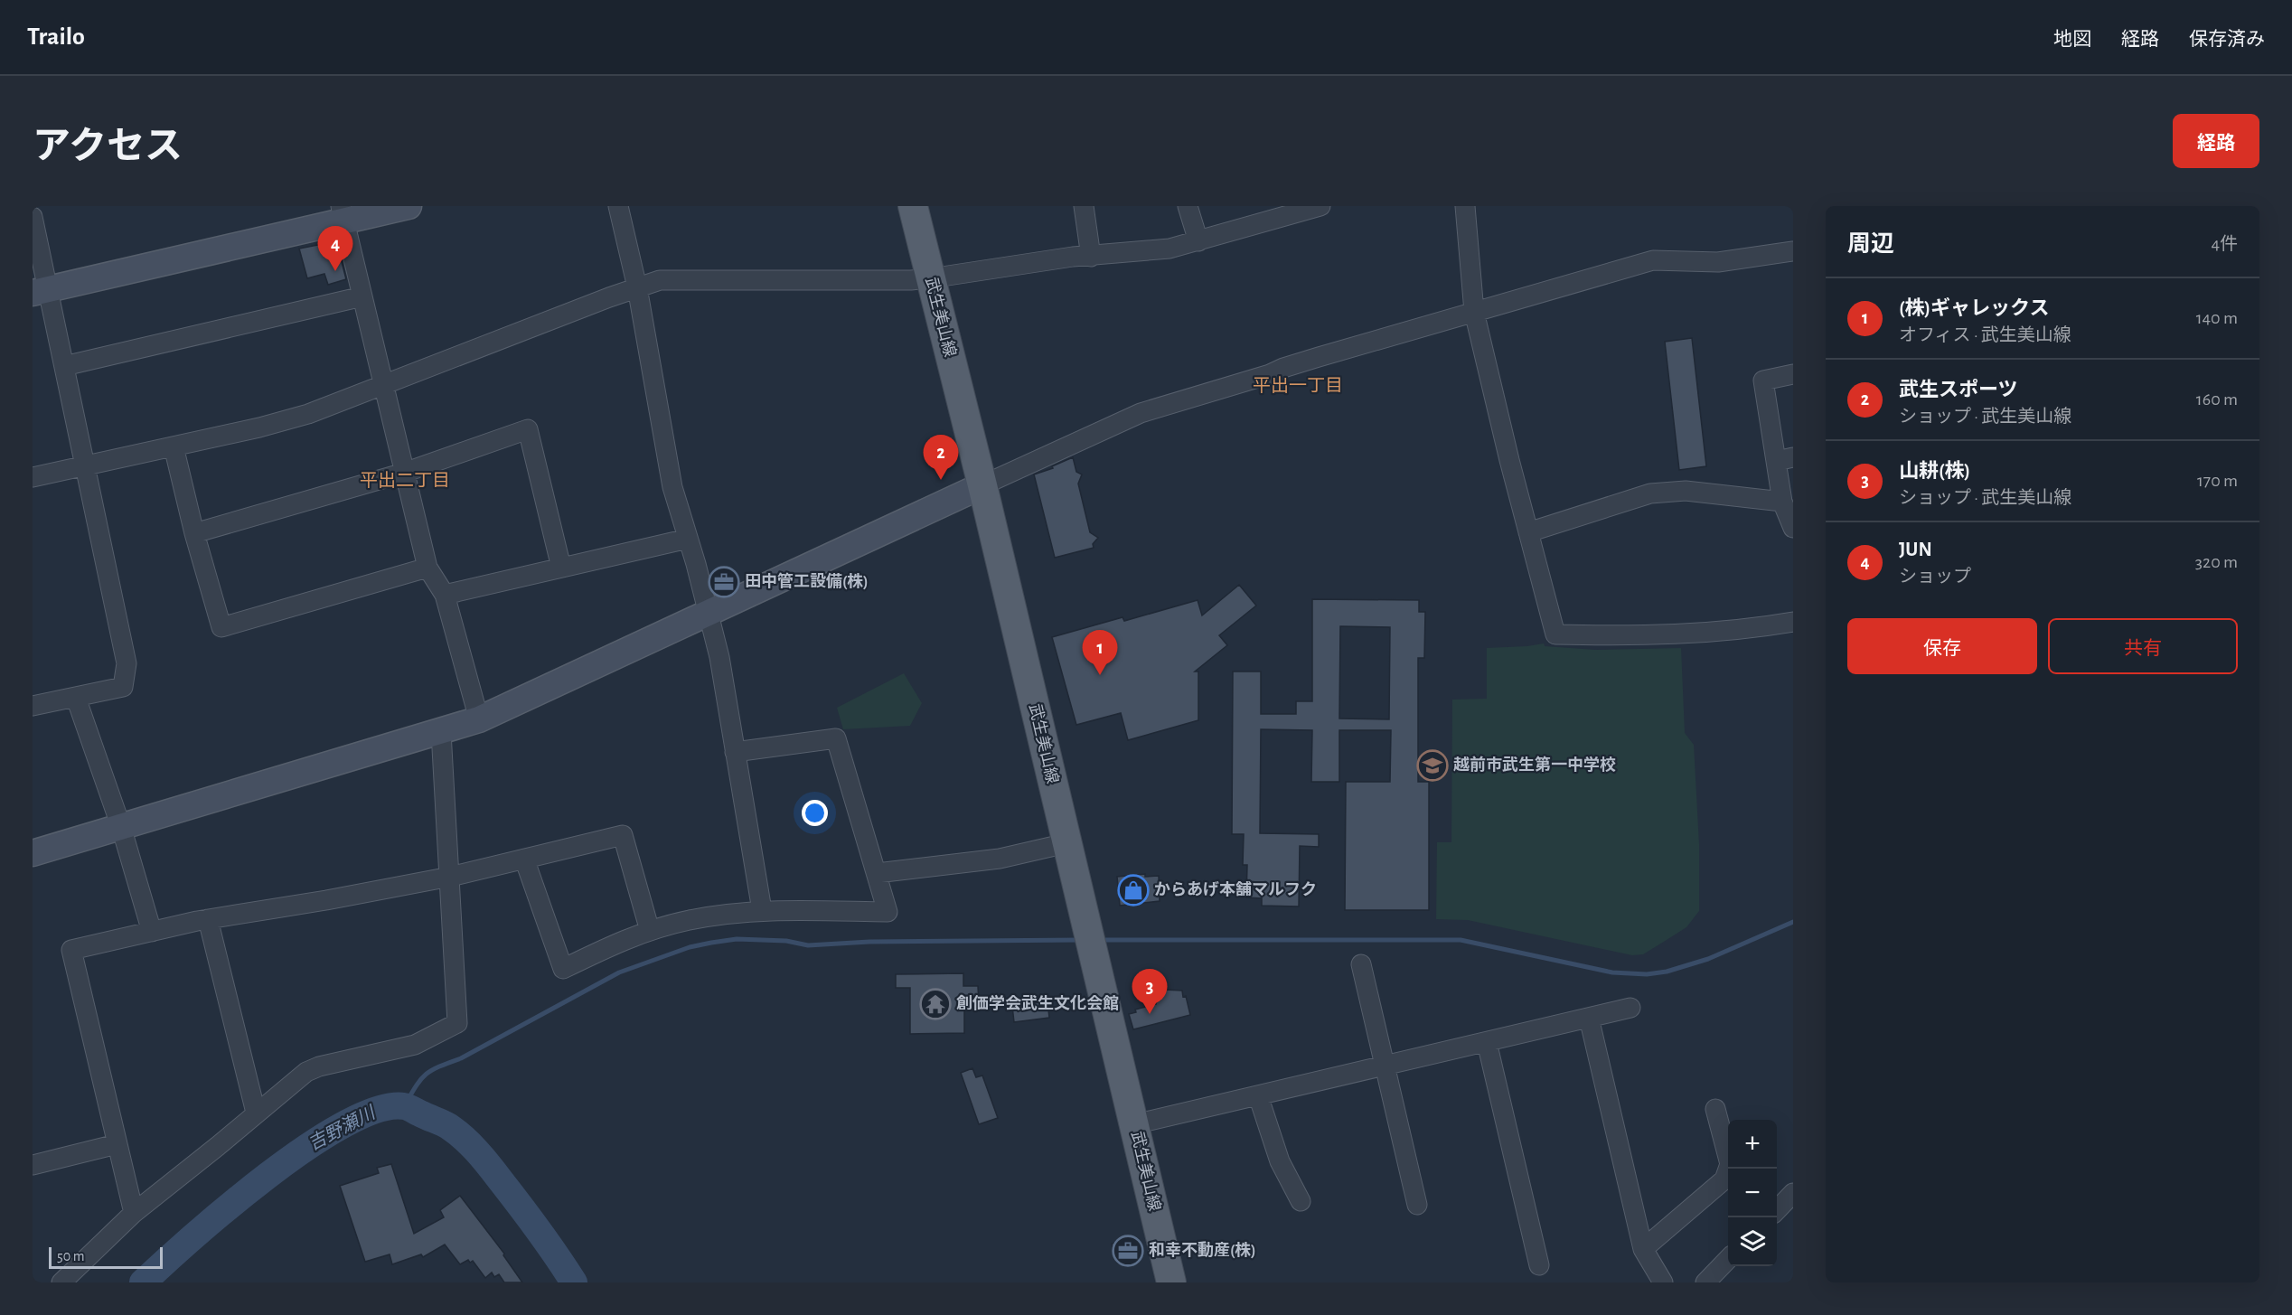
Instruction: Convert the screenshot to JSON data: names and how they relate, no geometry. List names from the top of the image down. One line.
{"streets":{"main road":["武生美山線"]},"districts":["平出一丁目","平出二丁目"],"water":["吉野瀬川"],"places":{"office":["田中管工設備(株)","和幸不動産(株)"],"school or university":["越前市武生第一中学校"],"shop":["からあげ本舗マルフク"],"temple":["創価学会武生文化会館"]},"scale_bar":"50 m","page":{"header":"Trailo","nav":["地図","経路","保存済み"],"title":"アクセス","buttons":["経路",["保存","共有"]],"heading":["周辺","4件"],"pins":["4","2","1","3"],"list":[{"mark":"1","name":"(株)ギャレックス","note":"オフィス · 武生美山線","value":"140 m"},{"mark":"2","name":"武生スポーツ","note":"ショップ · 武生美山線","value":"160 m"},{"mark":"3","name":"山耕(株)","note":"ショップ · 武生美山線","value":"170 m"},{"mark":"4","name":"JUN","note":"ショップ","value":"320 m"}],"map_buttons":["+","−"],"scale":"50 m"}}
